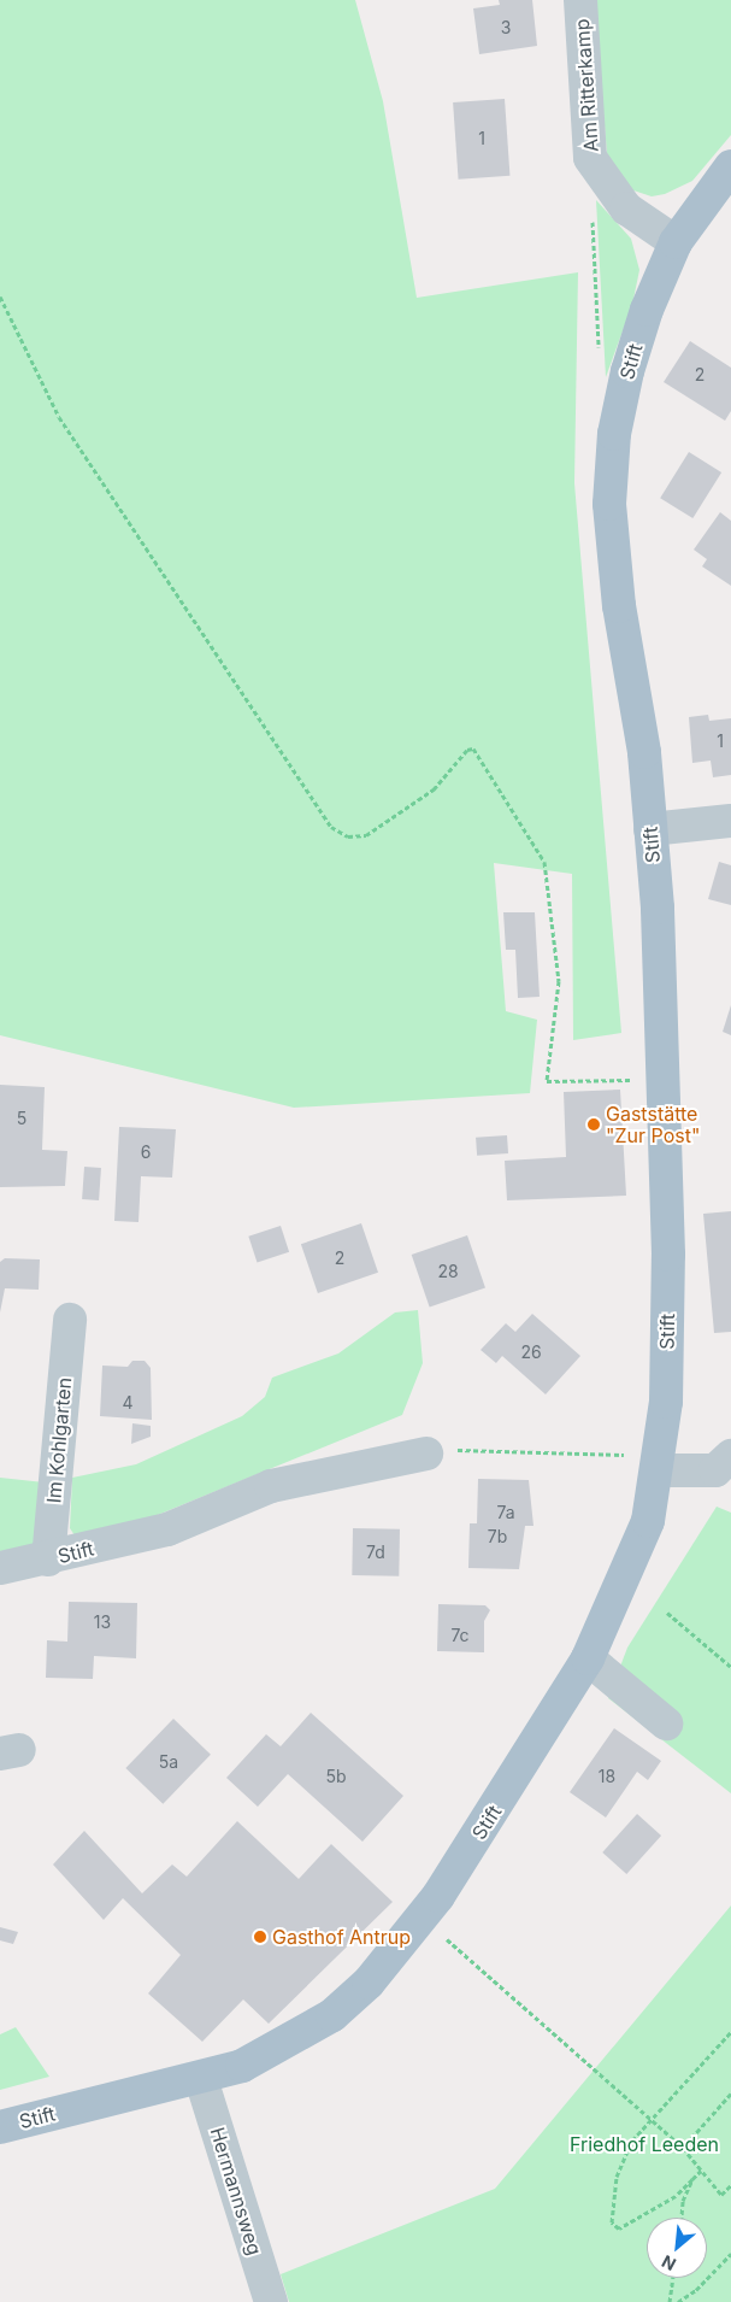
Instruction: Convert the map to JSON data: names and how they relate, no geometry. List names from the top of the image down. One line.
{"streets":{"main road":["Stift"],"street":["Am Ritterkamp","Im Kohlgarten","Hermannsweg"]},"crossings":[["Am Ritterkamp","Stift"],["Stift","Im Kohlgarten"],["Stift","Hermannsweg"]],"parks":["Friedhof Leeden"],"places":["Gaststätte \"Zur Post\"","Gasthof Antrup"],"house_numbers":["3","1","2","1","5","6","2","28","26","4","7a","7b","7d","13","7c","5a","5b","18"],"north":"bottom left"}
